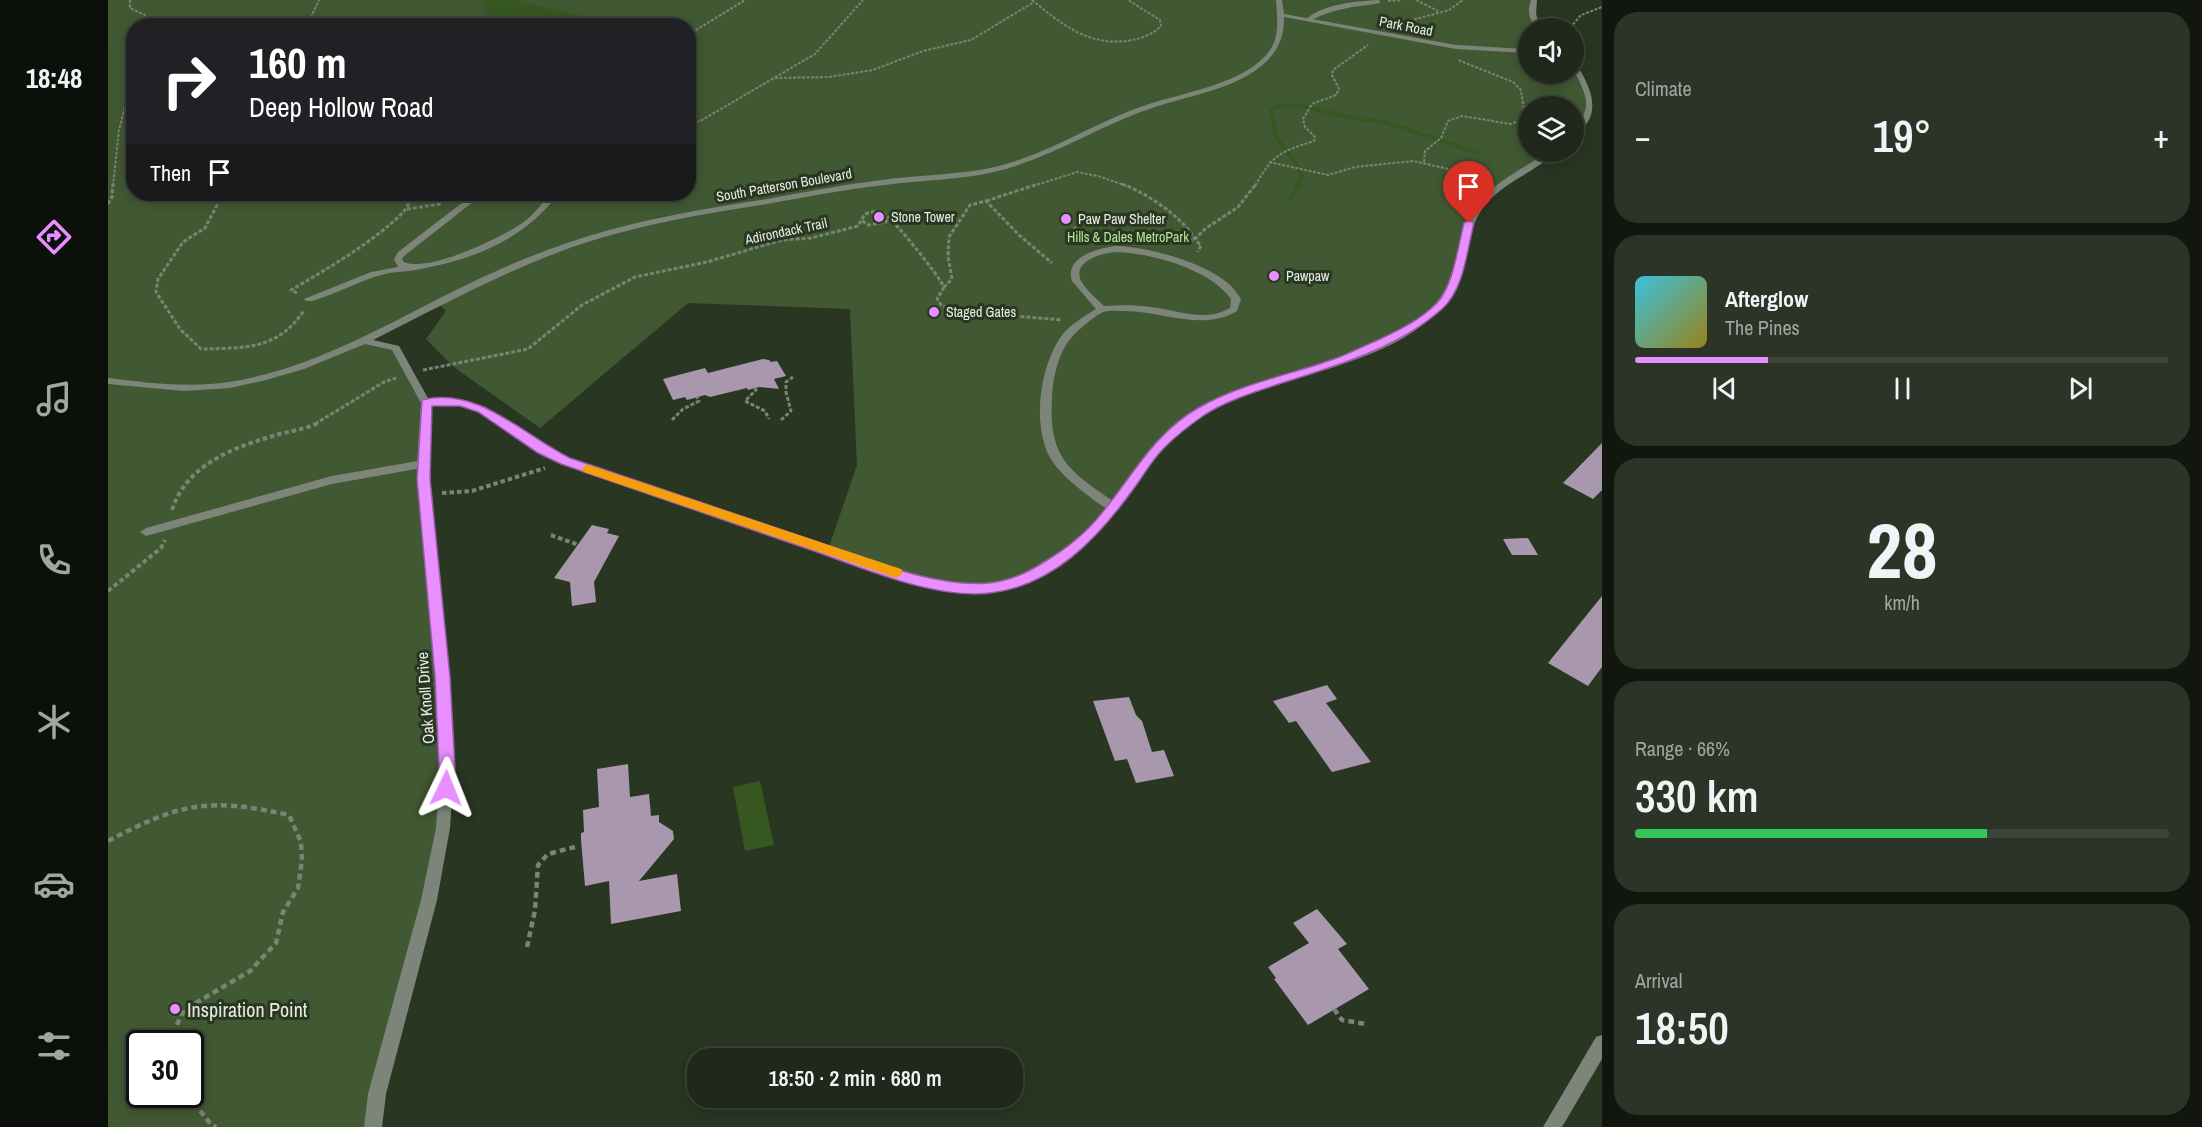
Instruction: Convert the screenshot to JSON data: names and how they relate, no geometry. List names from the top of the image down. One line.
{"streets":{"street":["Park Road","South Patterson Boulevard","Oak Knoll Drive"],"path":["Adirondack Trail"]},"crossings":[["Park Road","South Patterson Boulevard"]],"parks":["Hills & Dales MetroPark"],"places":["Stone Tower","Paw Paw Shelter","Pawpaw","Staged Gates","Inspiration Point"],"page":{"tabs":"18:48","tile":["Climate",["28","km/h"],["Range · 66%","330 km"],["Arrival","18:50"]],"turn":["160 m","Deep Hollow Road"],"heat":["−","19°","+"],"then":"Then","song":["Afterglow","The Pines"],"limit":"30","trip":"18:50 · 2 min · 680 m"}}
